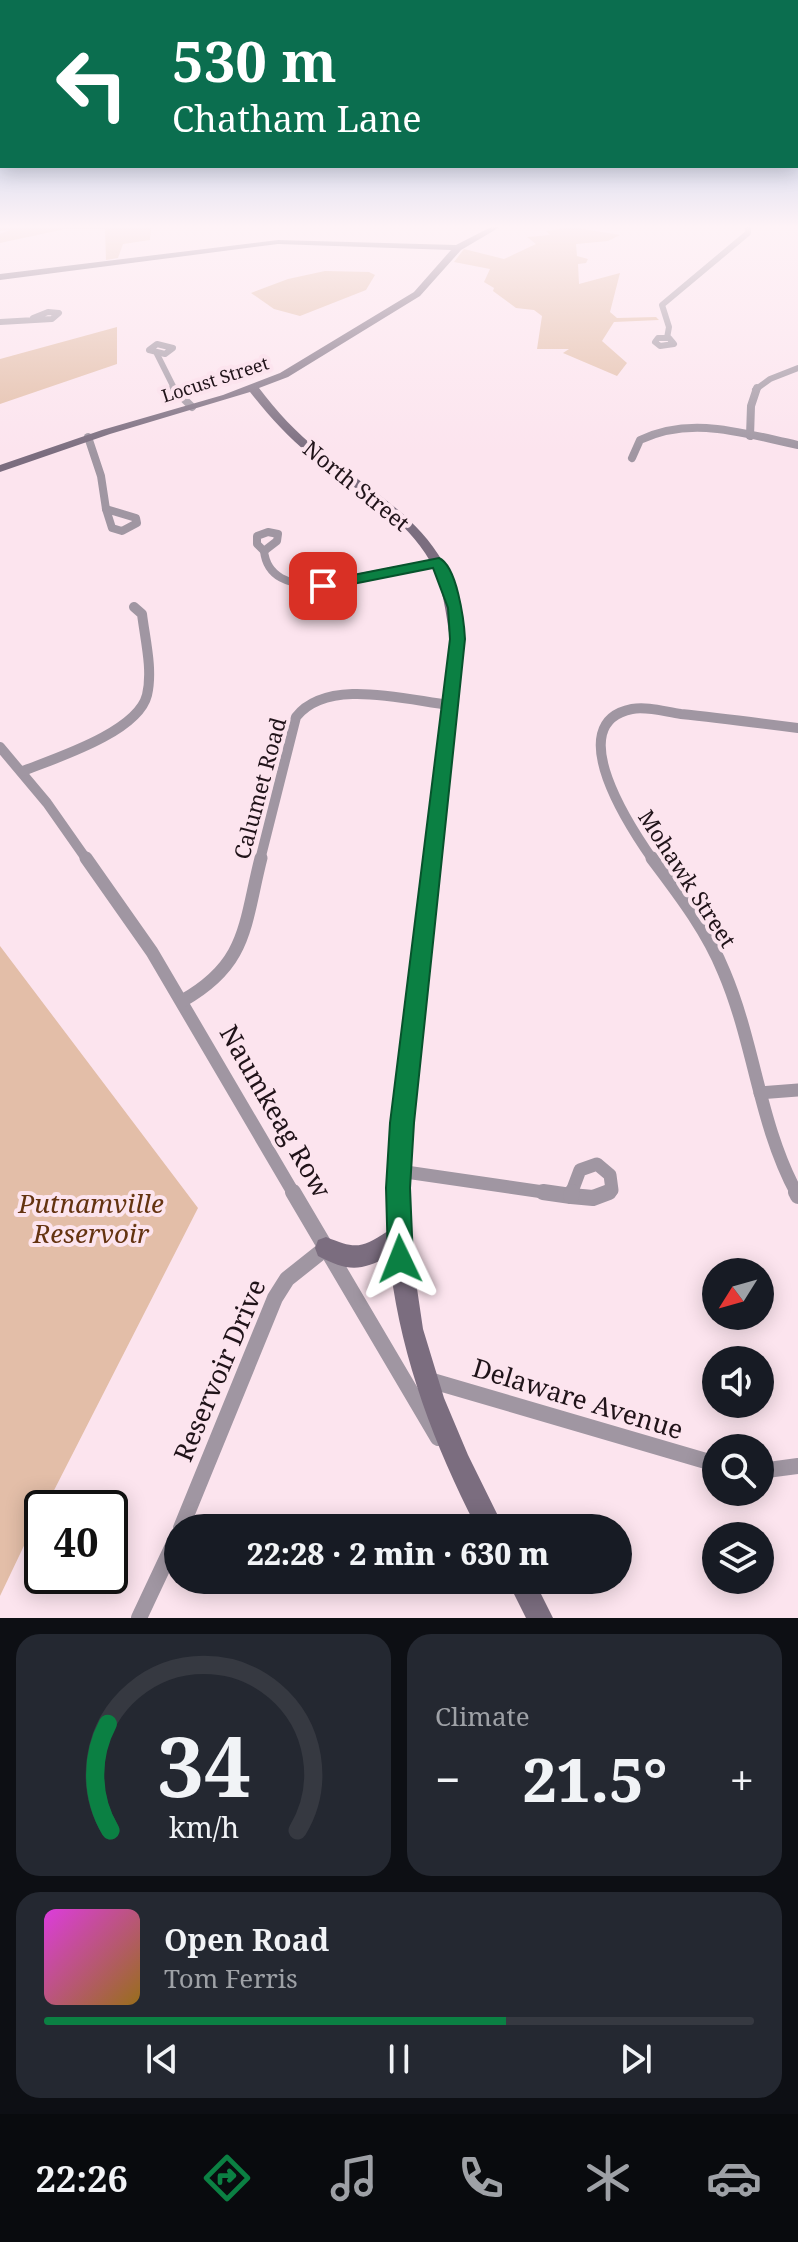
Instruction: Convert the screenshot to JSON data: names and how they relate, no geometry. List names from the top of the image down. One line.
{"streets":{"main road":["Locust Street","North Street"],"street":["Calumet Road","Mohawk Street","Naumkeag Row","Reservoir Drive","Delaware Avenue"]},"crossings":[["Locust Street","North Street"],["North Street","Calumet Road"],["North Street","Delaware Avenue"],["Calumet Road","Naumkeag Row"],["Naumkeag Row","Reservoir Drive"]],"parks":["Putnamville Reservoir"],"north":"bottom left","page":{"turn":["530 m","Chatham Lane"],"limit":"40","trip":"22:28 · 2 min · 630 m","tile":"Climate","heat":["−","21.5°","+"],"song":["Open Road","Tom Ferris"],"tabs":"22:26","gauge":["34","km/h"]}}
